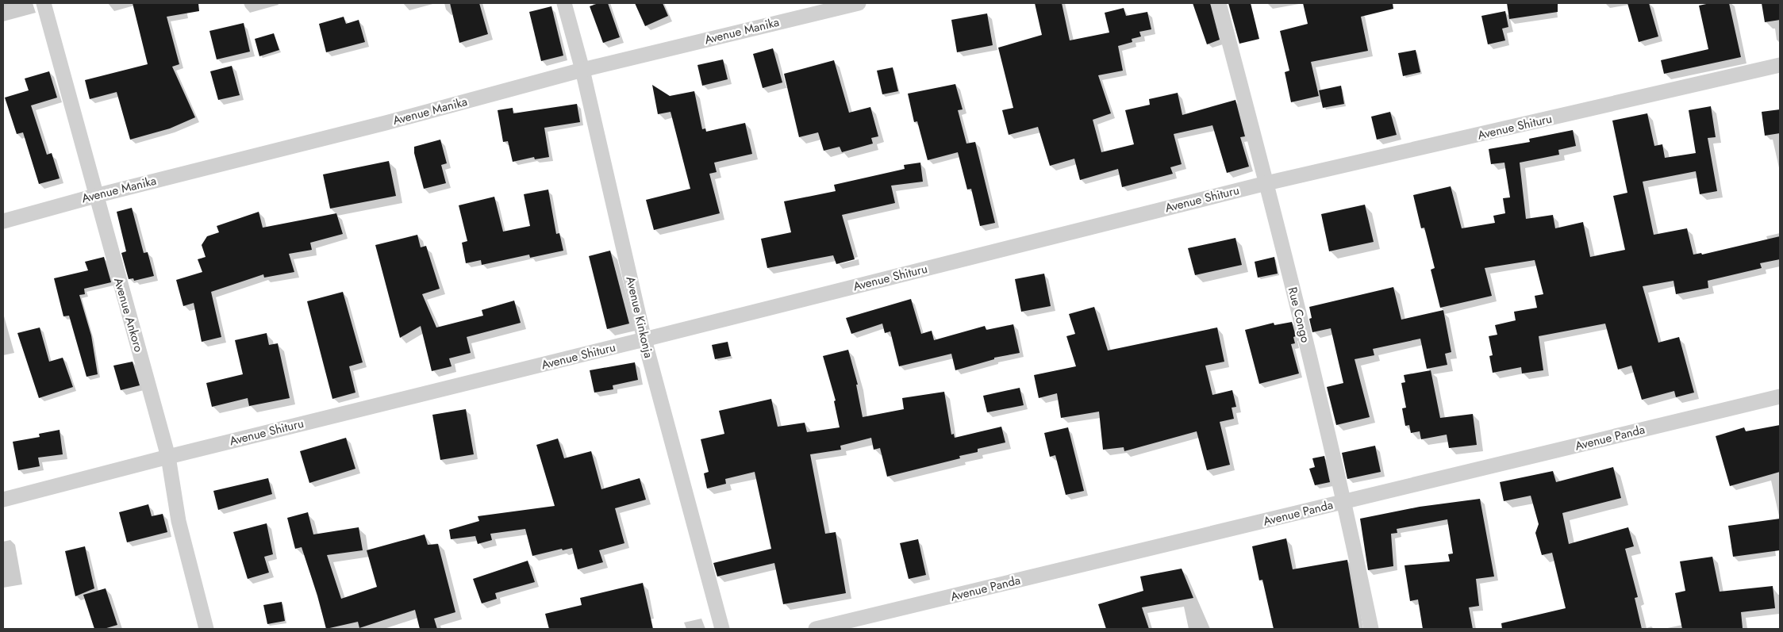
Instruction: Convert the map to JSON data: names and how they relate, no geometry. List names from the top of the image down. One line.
{"streets":{"street":["Avenue Manika","Avenue Shituru","Avenue Ankoro","Rue Congo","Avenue Kinkonja","Avenue Panda"]},"crossings":[["Avenue Manika","Avenue Ankoro"],["Avenue Manika","Avenue Kinkonja"],["Avenue Shituru","Avenue Ankoro"],["Avenue Shituru","Rue Congo"],["Avenue Shituru","Avenue Kinkonja"],["Rue Congo","Avenue Panda"]]}
